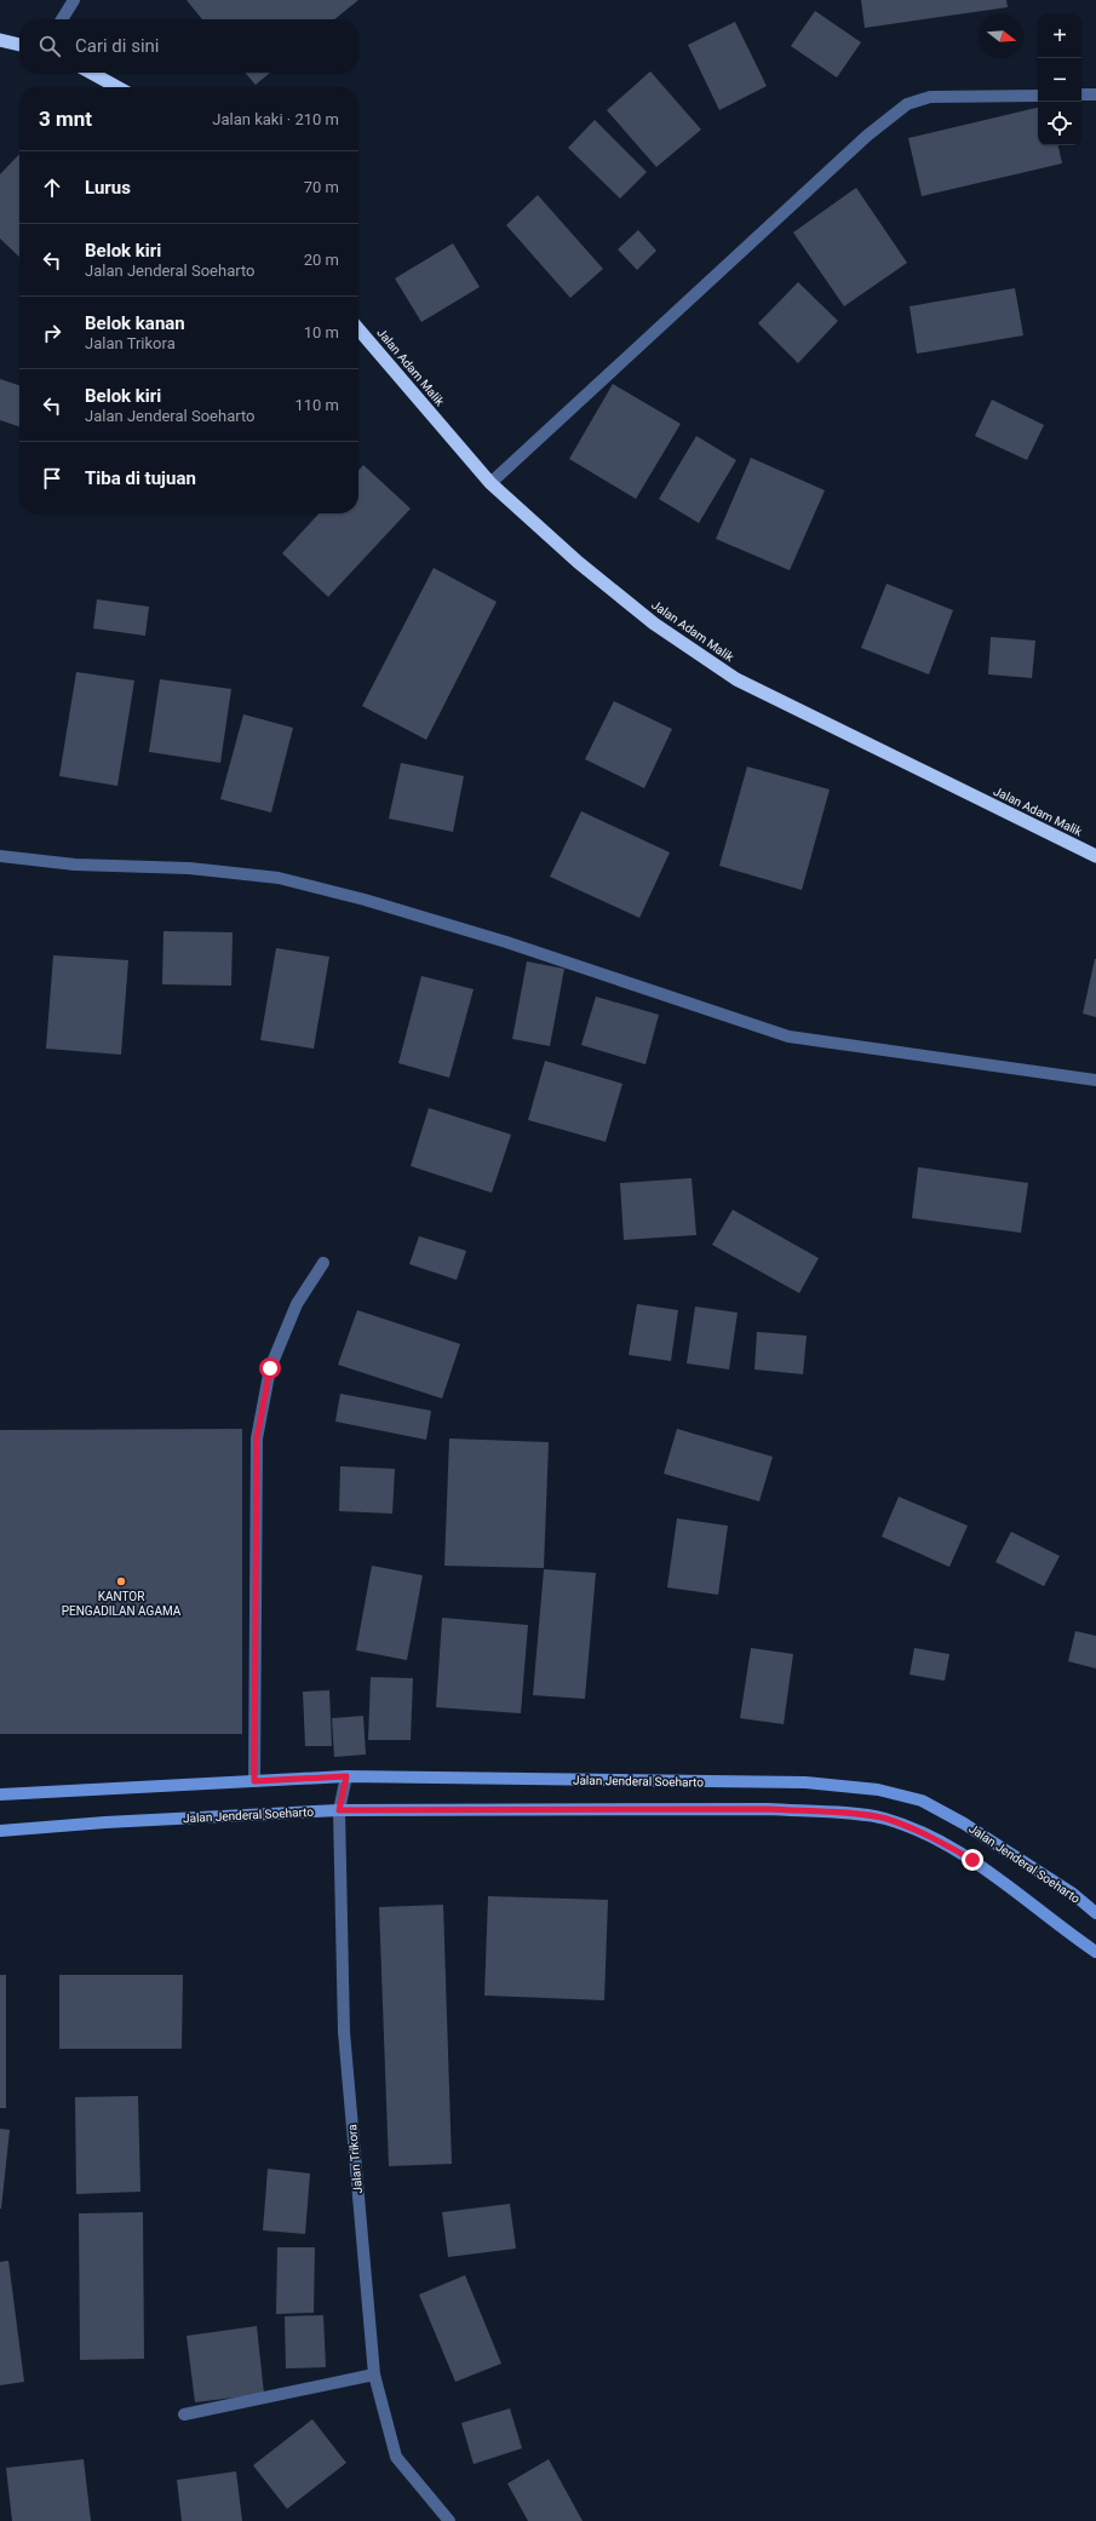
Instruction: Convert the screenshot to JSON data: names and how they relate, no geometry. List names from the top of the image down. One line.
{"streets":{"highway":["Jalan Adam Malik"],"main road":["Jalan Jenderal Soeharto"],"street":["Jalan Trikora"]},"crossings":[["Jalan Jenderal Soeharto","Jalan Trikora"]],"places":["KANTOR PENGADILAN AGAMA"],"north":"right","page":{"map_buttons":["+","−"],"search":"Cari di sini","heading":["3 mnt","Jalan kaki · 210 m"],"list":[["Lurus","70 m"],["Belok kiri","Jalan Jenderal Soeharto","20 m"],["Belok kanan","Jalan Trikora","10 m"],["Belok kiri","Jalan Jenderal Soeharto","110 m"],"Tiba di tujuan"]}}
